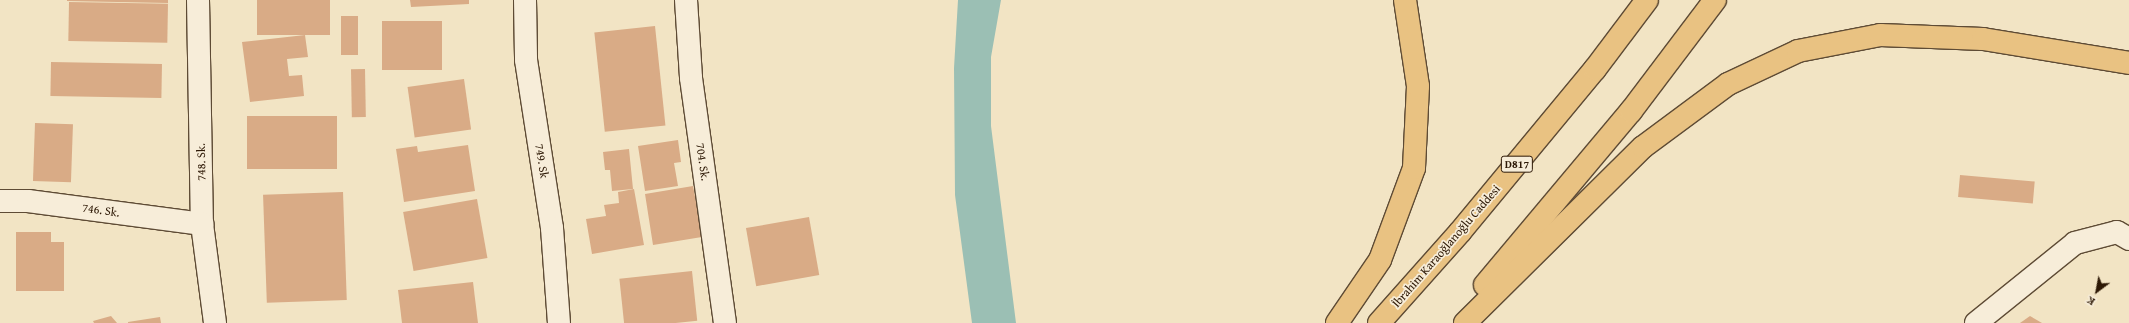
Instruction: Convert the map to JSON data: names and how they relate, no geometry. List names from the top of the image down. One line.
{"streets":{"highway":["D817","İbrahim Karaoğlanoğlu Caddesi"],"street":["749. Sk","748. Sk.","704. Sk.","746. Sk."]},"crossings":[["748. Sk.","746. Sk."]],"north":"bottom left"}
